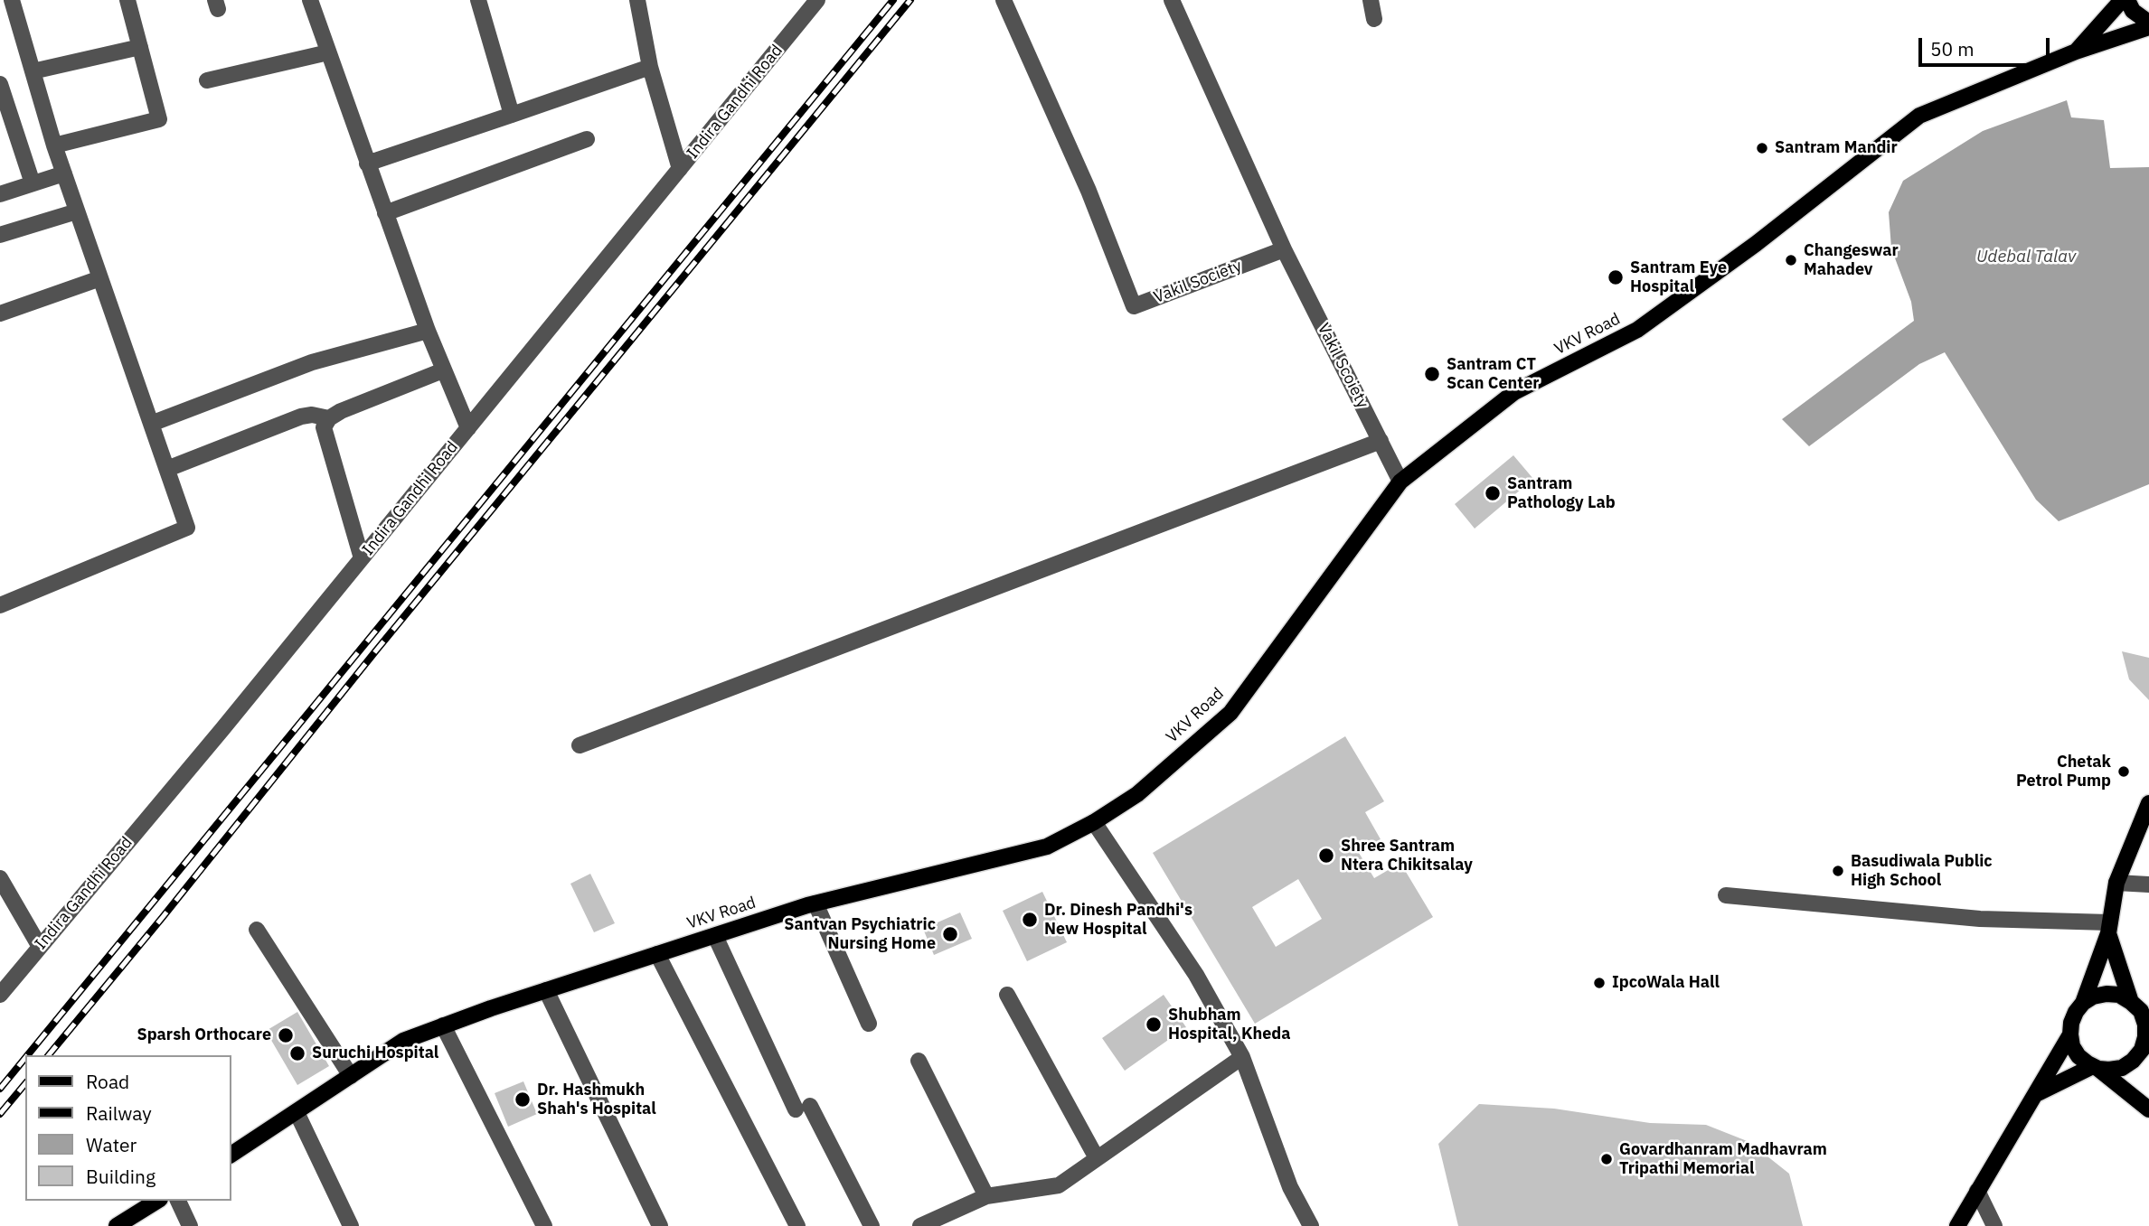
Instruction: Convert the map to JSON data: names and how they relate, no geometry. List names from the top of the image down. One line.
{"streets":{"main road":["VKV Road"],"street":["Indira Gandhi Road","Vakil Society","Vakil Scoiety"]},"crossings":[["Vakil Society","Vakil Scoiety"],["VKV Road","Vakil Scoiety"]],"water":["Udebal Talav"],"places":["Santram Mandir","Changeswar Mahadev","Santram Eye Hospital","Santram CT Scan Center","Santram Pathology Lab","Chetak Petrol Pump","Shree Santram Ntera Chikitsalay","Basudiwala Public High School","Dr. Dinesh Pandhi's New Hospital","Santvan Psychiatric Nursing Home","IpcoWala Hall","Shubham Hospital, Kheda","Sparsh Orthocare","Suruchi Hospital","Dr. Hashmukh Shah's Hospital","Govardhanram Madhavram Tripathi Memorial"],"legend":["Road","Railway","Water","Building"],"scale_bar":"50 m"}
